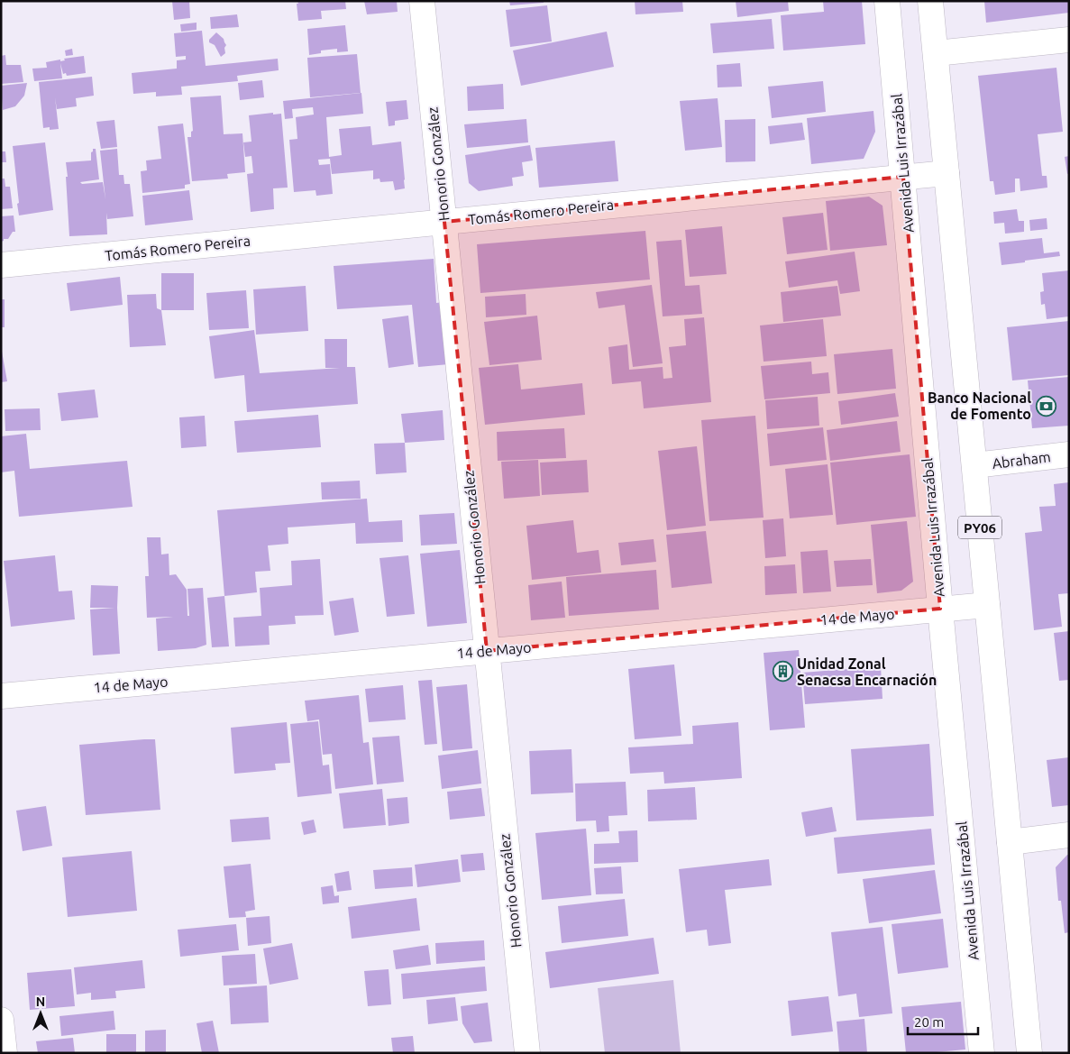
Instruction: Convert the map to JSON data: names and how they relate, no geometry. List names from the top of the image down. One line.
{"streets":{"main road":["Avenida Luis Irrazábal","Honorio González","Tomás Romero Pereira","Abraham","PY06","14 de Mayo"]},"crossings":[["Avenida Luis Irrazábal","Tomás Romero Pereira"],["Avenida Luis Irrazábal","14 de Mayo"],["Honorio González","Tomás Romero Pereira"],["Honorio González","14 de Mayo"],["Tomás Romero Pereira","PY06"],["Abraham","PY06"],["PY06","14 de Mayo"]],"places":{"bank":["Banco Nacional de Fomento"],"building":["Unidad Zonal Senacsa Encarnación"]},"scale_bar":"20 m","north":"top"}
